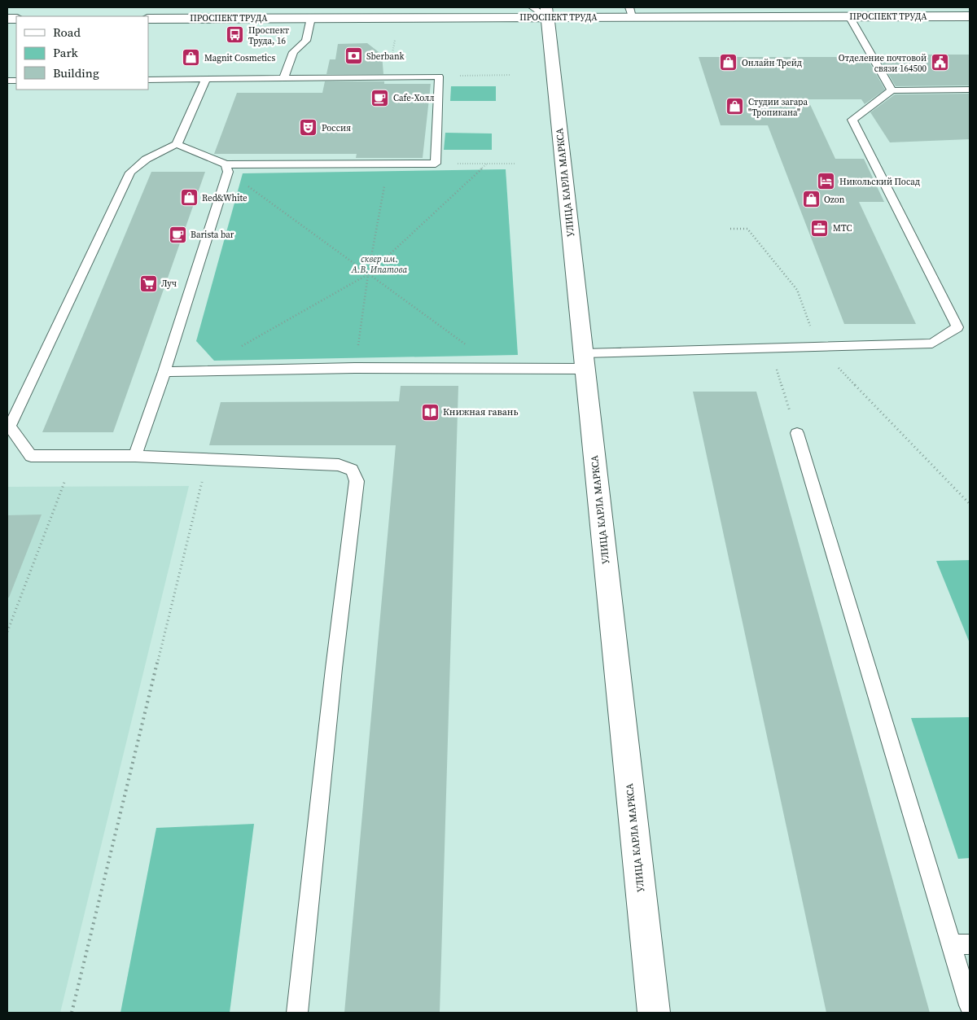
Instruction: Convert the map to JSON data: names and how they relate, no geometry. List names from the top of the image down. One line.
{"streets":{"street":["ПРОСПЕКТ ТРУДА","УЛИЦА КАРЛА МАРКСА"]},"crossings":[["ПРОСПЕКТ ТРУДА","УЛИЦА КАРЛА МАРКСА"]],"parks":["сквер им. А.В. Ипатова"],"places":{"bus stop":["Проспект Труда, 16"],"bank":["Sberbank"],"shop":["Magnit Cosmetics","Онлайн Трейд","Студии загара \"Тропикана\"","Red&White","Ozon"],"public building":["Отделение почтовой связи 164500"],"cafe":["Cafe-Холл","Barista bar"],"theatre":["Россия"],"hotel":["Никольский Посад"],"office":["МТС"],"supermarket":["Луч"],"library":["Книжная гавань"]},"legend":["Road","Park","Building"]}
